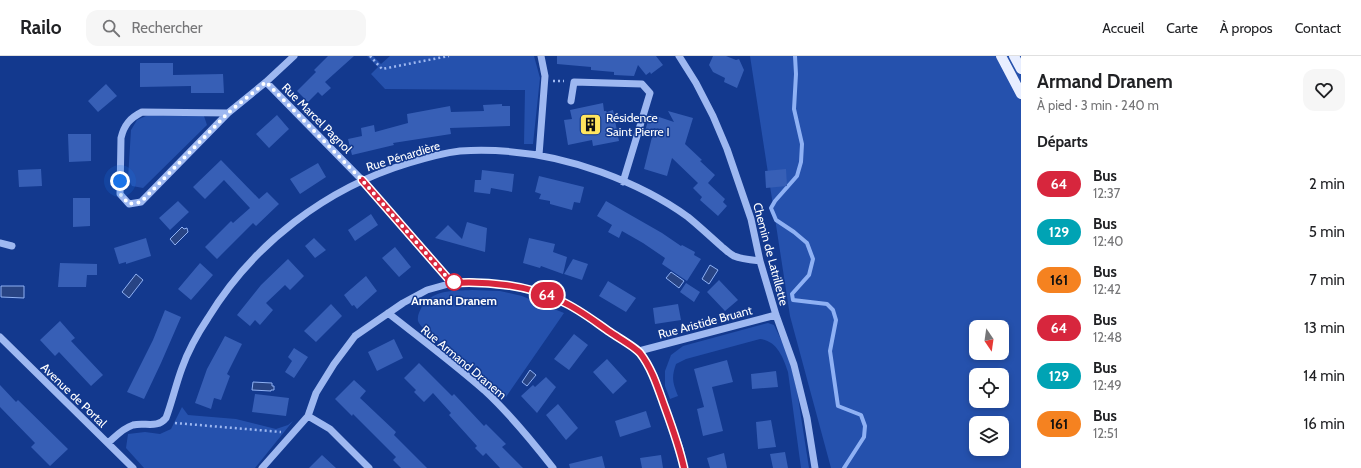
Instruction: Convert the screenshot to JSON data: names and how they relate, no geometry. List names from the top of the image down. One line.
{"streets":{"street":["Rue Marcel Pagnol","Rue Pénardière","Chemin de Latrillette","Rue Aristide Bruant","Rue Armand Dranem","Avenue de Portal"]},"crossings":[["Rue Marcel Pagnol","Rue Pénardière"],["Rue Pénardière","Chemin de Latrillette"],["Chemin de Latrillette","Rue Aristide Bruant"]],"places":{"building":["Résidence Saint Pierre I"],"other":["Armand Dranem"]},"lines":["bus line 64"],"north":"bottom","page":{"header":"Railo","search":"Rechercher","nav":["Accueil","Carte","À propos","Contact"],"on_map":"64","heading":[["Armand Dranem","À pied · 3 min · 240 m"],"Départs"],"list":[{"mark":"64","name":"Bus","note":"12:37","value":"2 min"},{"mark":"129","name":"Bus","note":"12:40","value":"5 min"},{"mark":"161","name":"Bus","note":"12:42","value":"7 min"},{"mark":"64","name":"Bus","note":"12:48","value":"13 min"},{"mark":"129","name":"Bus","note":"12:49","value":"14 min"},{"mark":"161","name":"Bus","note":"12:51","value":"16 min"}]}}
